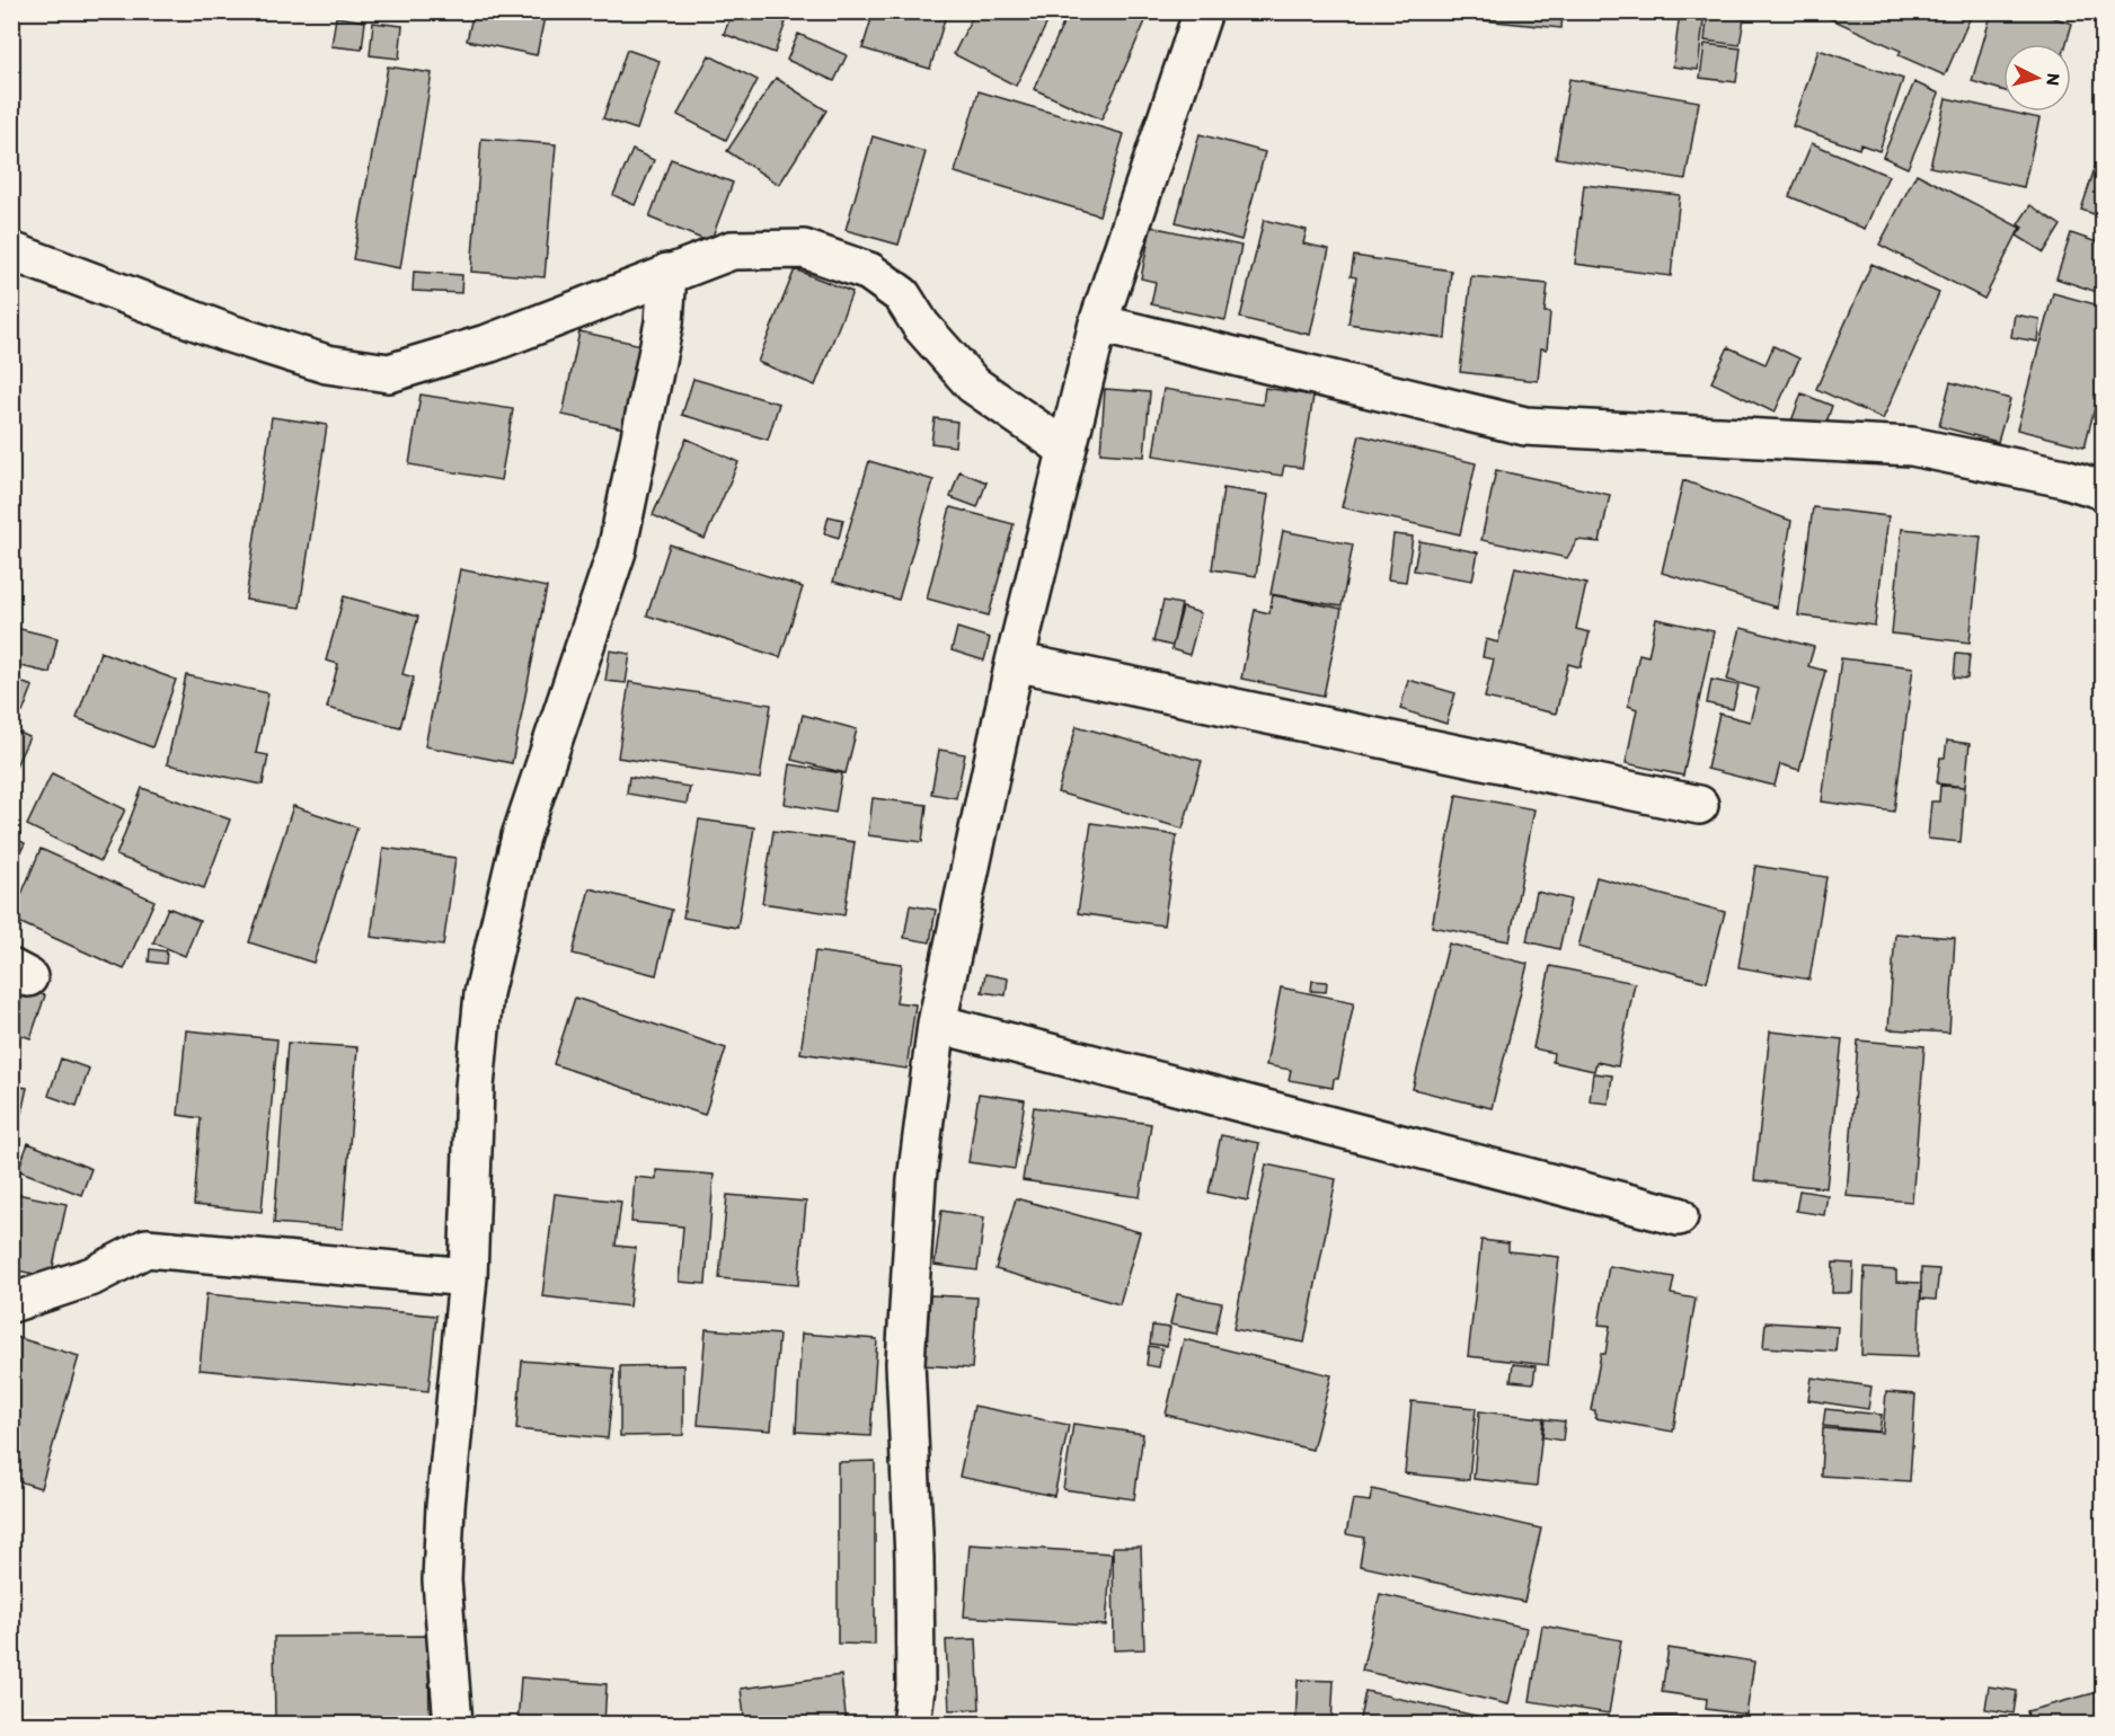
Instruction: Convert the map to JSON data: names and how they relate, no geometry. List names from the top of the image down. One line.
{"north":"right"}
